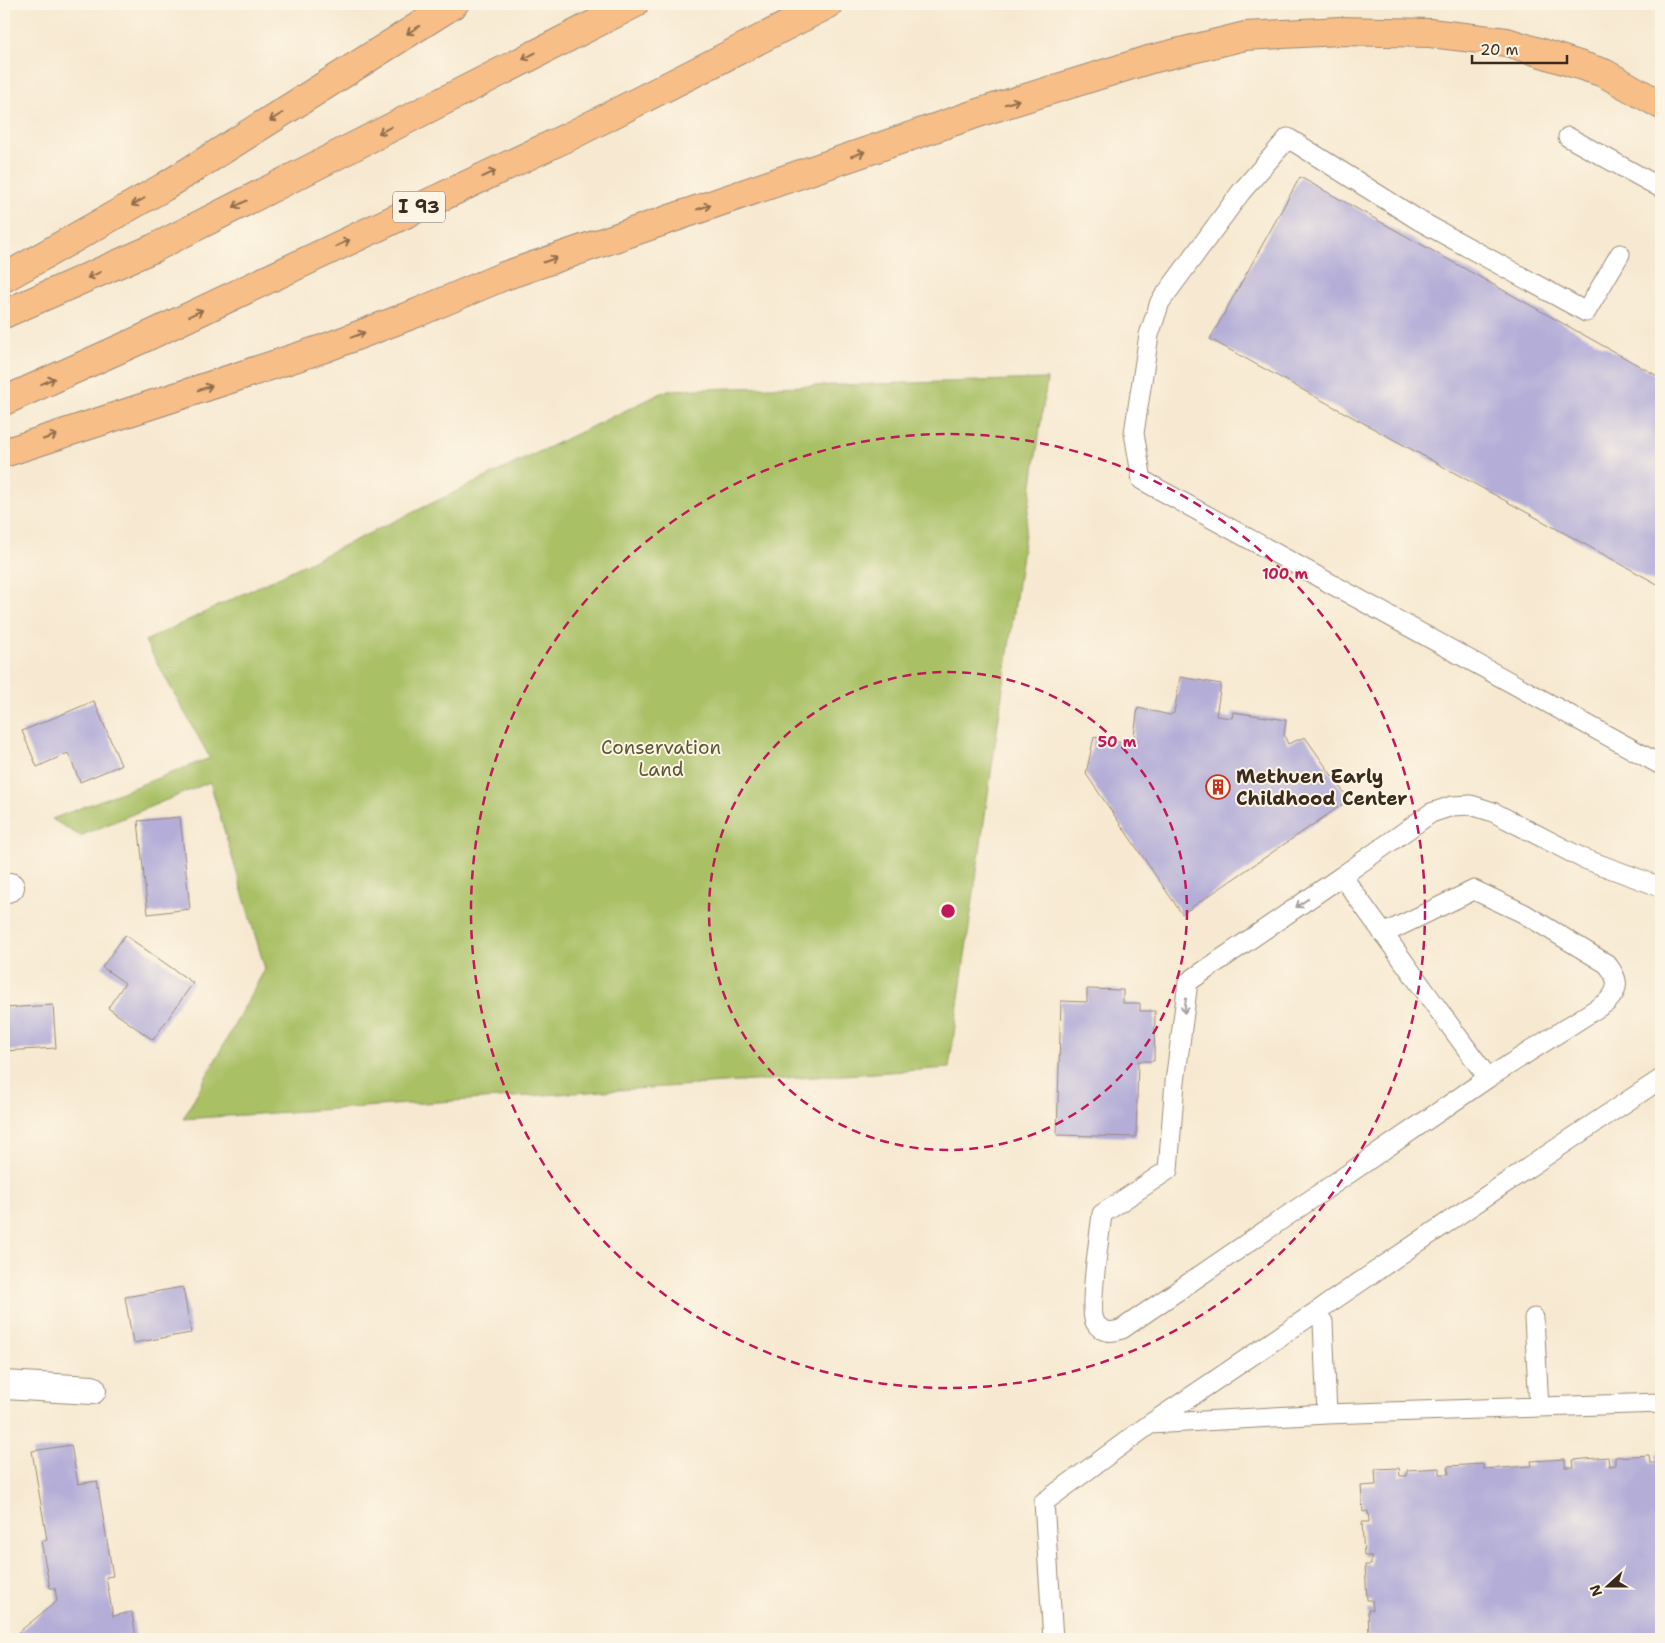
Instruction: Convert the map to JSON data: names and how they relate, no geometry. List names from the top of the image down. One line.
{"streets":{"highway":["I 93"]},"parks":["Conservation Land"],"places":{"building":["Methuen Early Childhood Center"]},"scale_bar":"20 m","north":"left","rings":["100 m","50 m"]}
